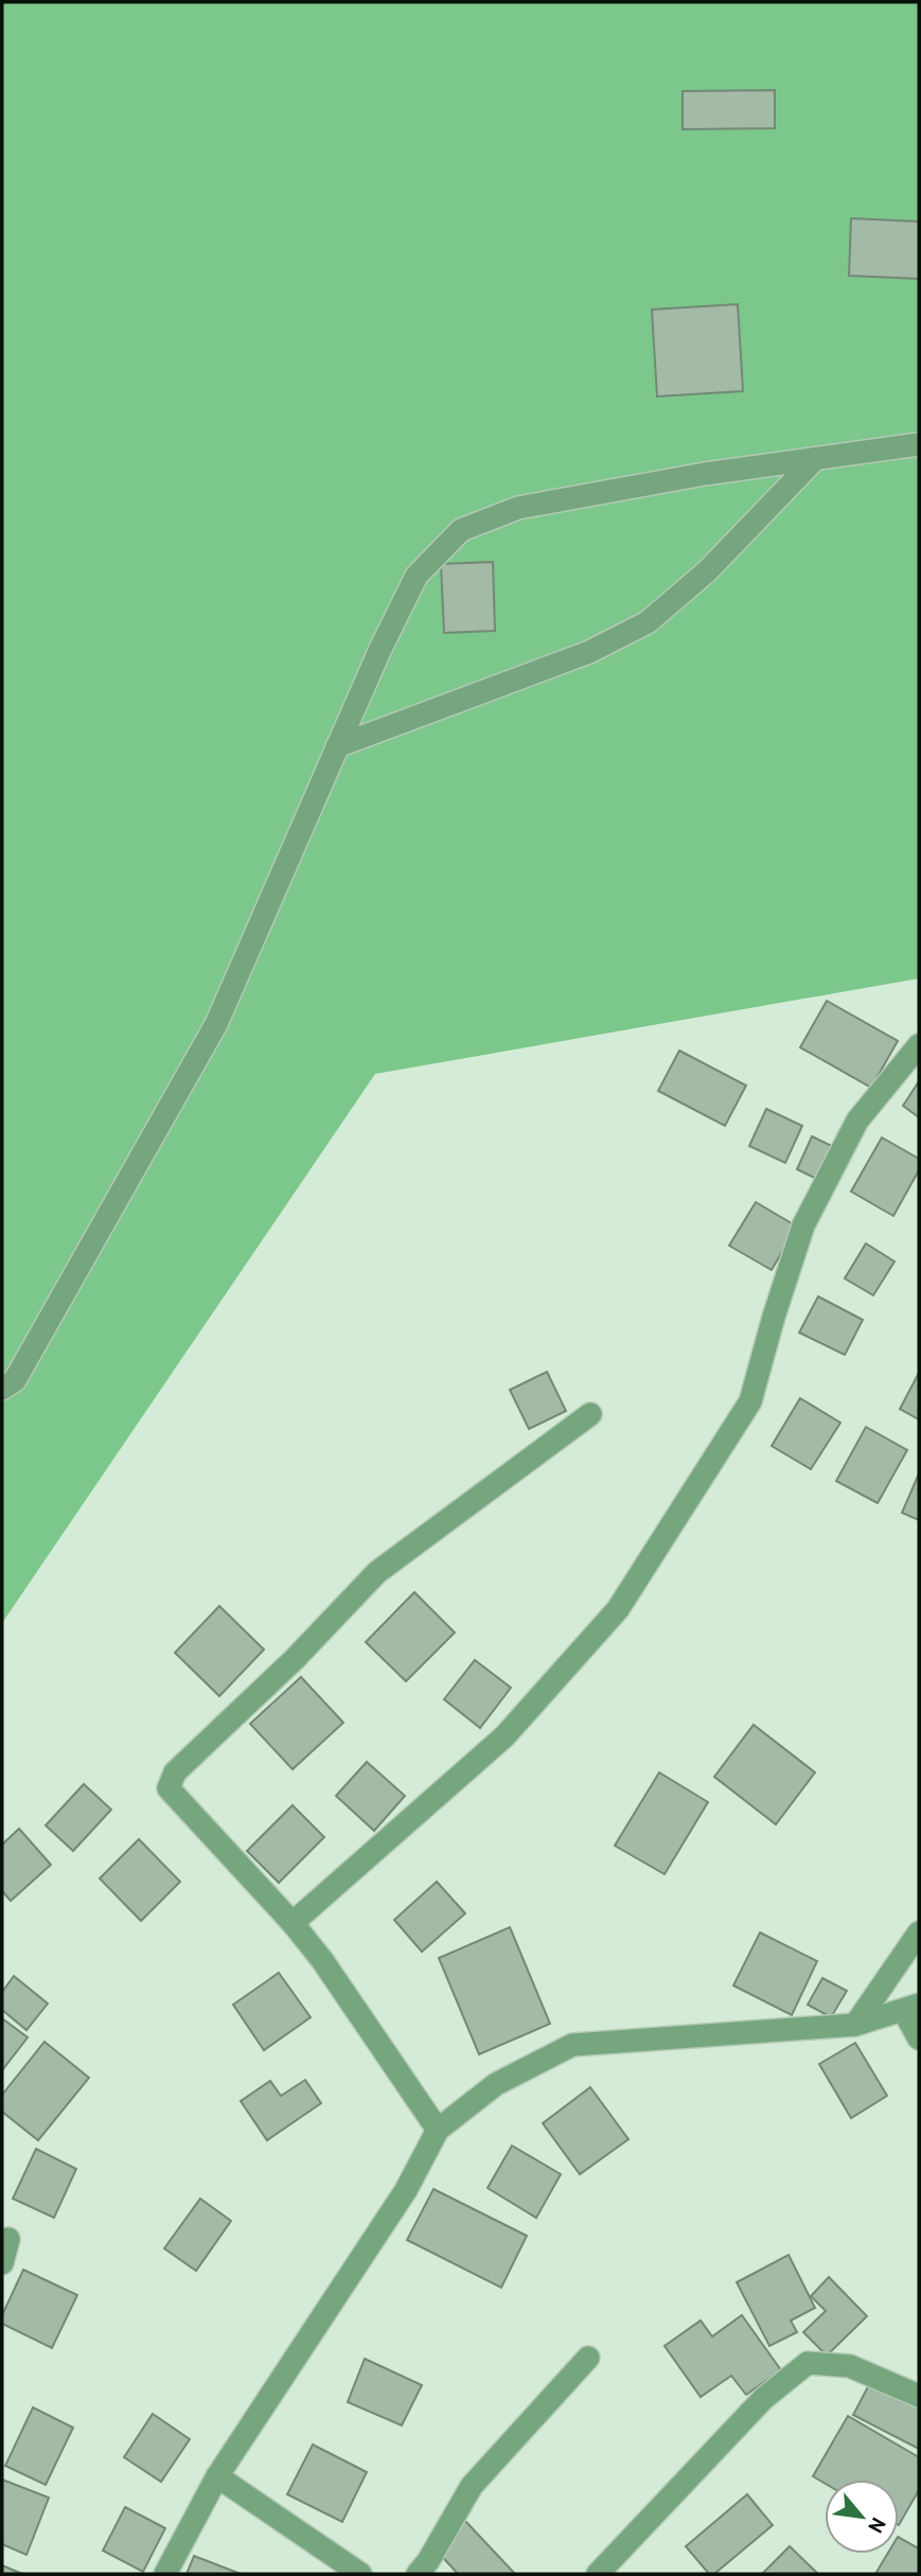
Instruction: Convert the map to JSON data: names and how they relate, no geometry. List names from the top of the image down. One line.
{"north":"bottom right"}
